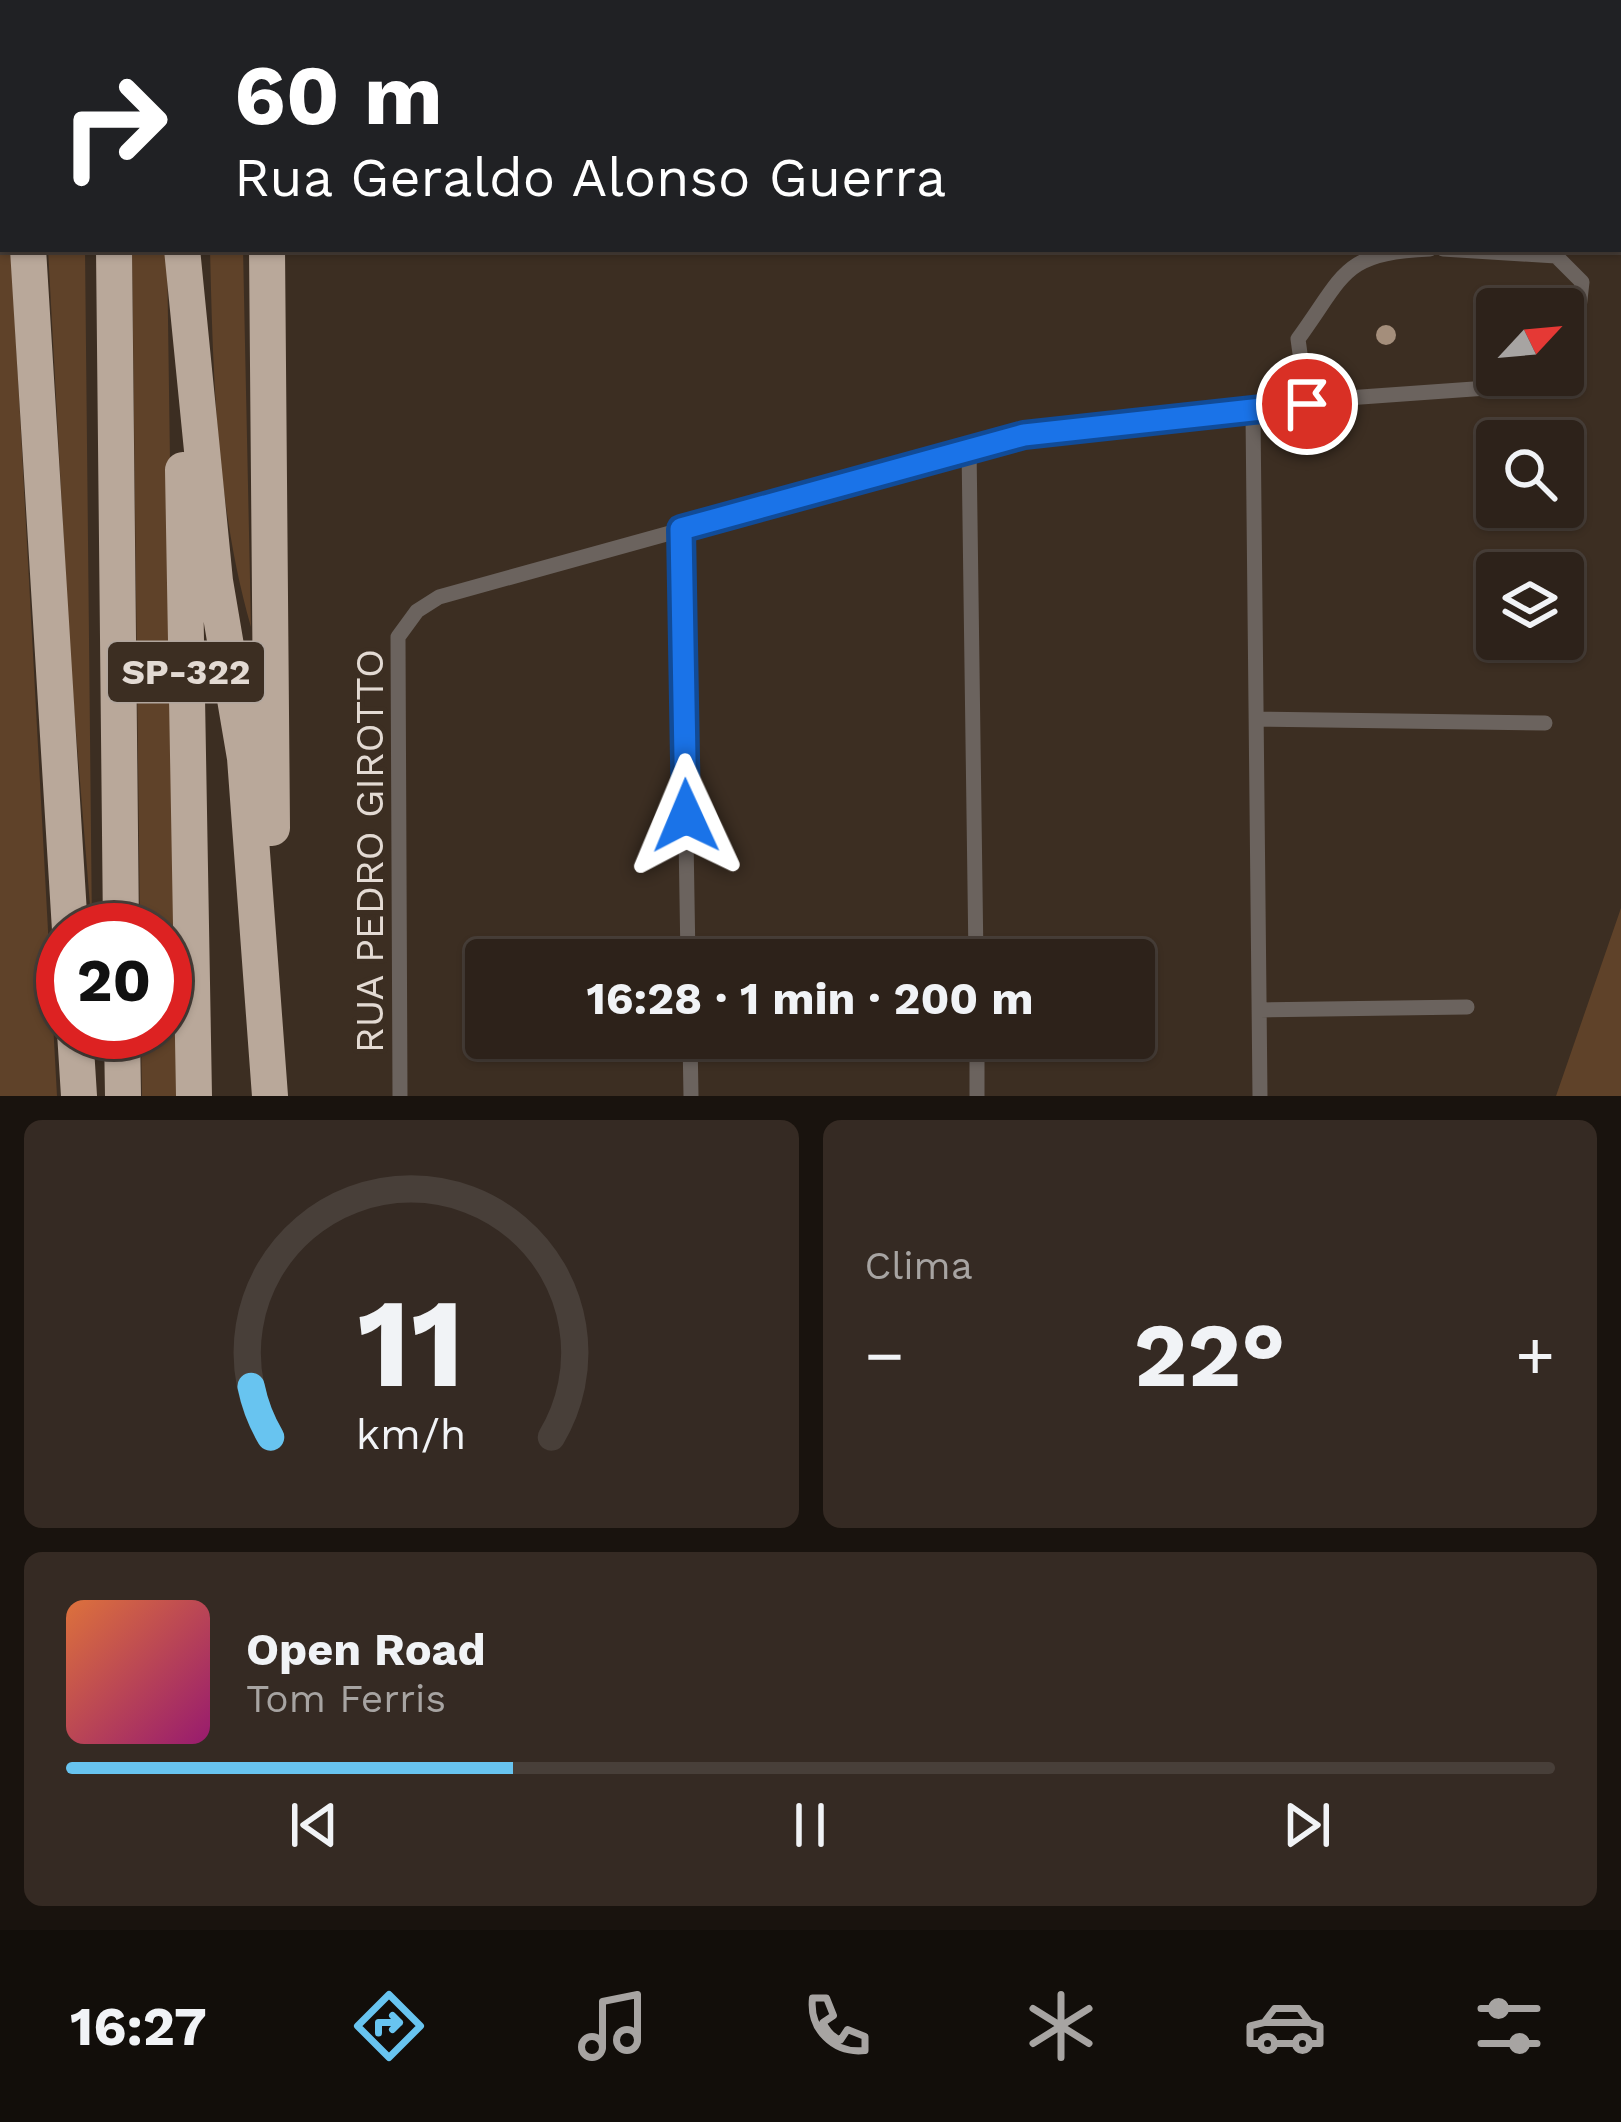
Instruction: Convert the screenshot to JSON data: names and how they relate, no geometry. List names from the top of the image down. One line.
{"streets":{"highway":["SP-322"],"lane":["RUA PEDRO GIROTTO"]},"north":"top right","page":{"turn":["60 m","Rua Geraldo Alonso Guerra"],"limit":"20","trip":"16:28 · 1 min · 200 m","tile":"Clima","heat":["−","22°","+"],"song":["Open Road","Tom Ferris"],"tabs":"16:27","gauge":["11","km/h"]}}
